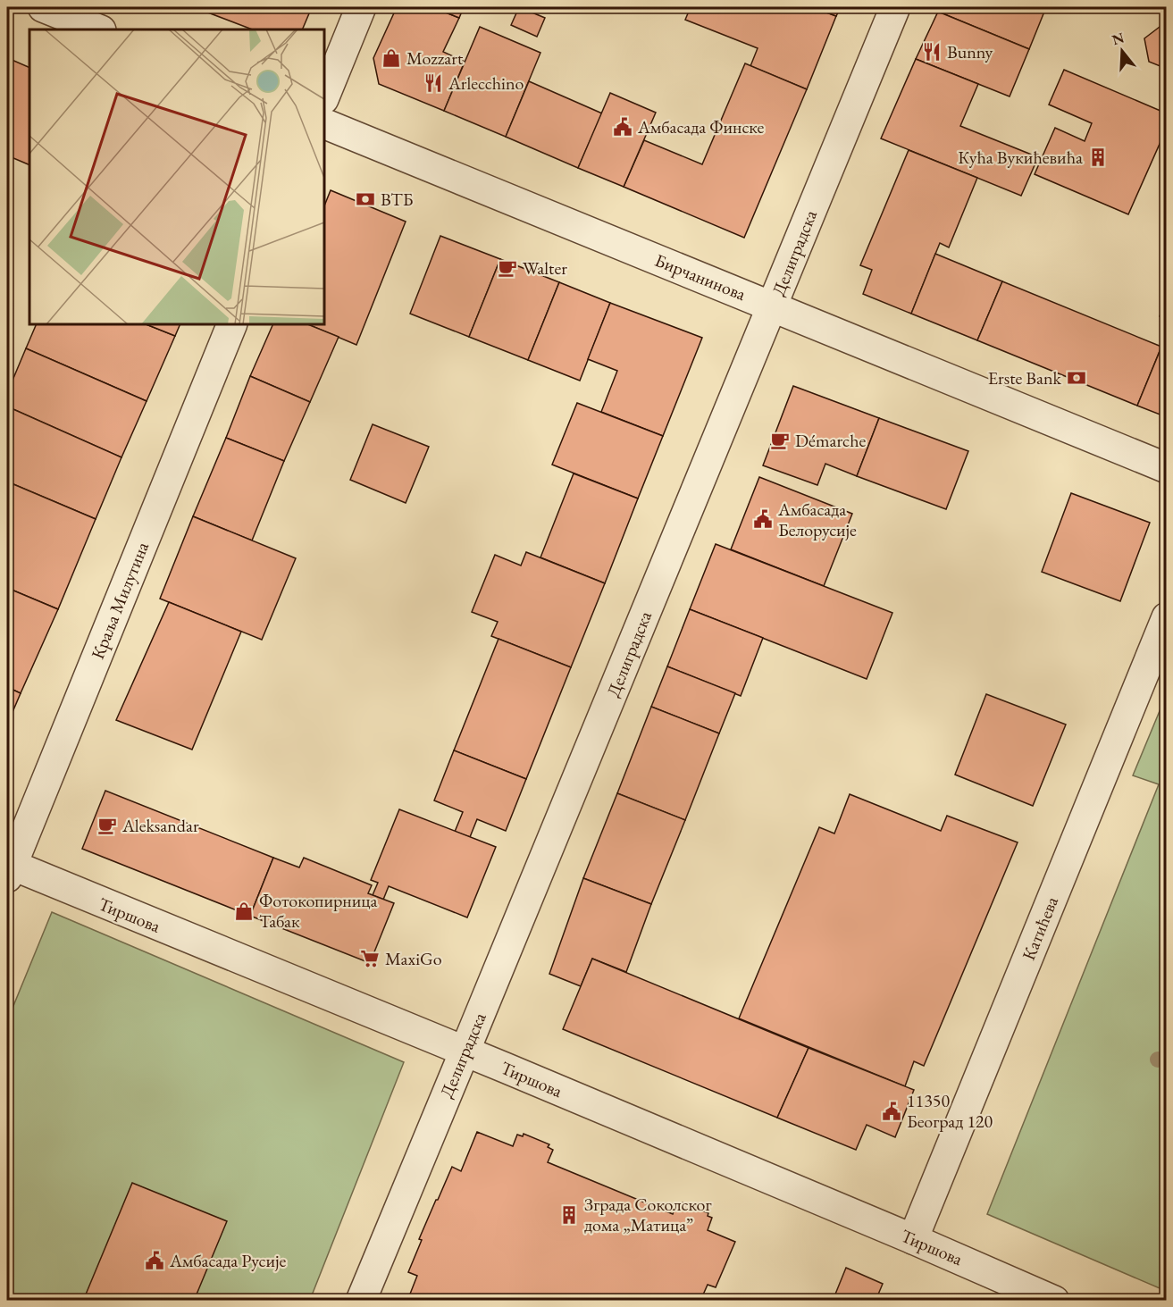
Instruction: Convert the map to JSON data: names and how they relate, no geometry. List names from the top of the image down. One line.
{"streets":{"street":["Делиградска","Бирчанинова","Краља Милутина","Тиршова","Катићева"]},"crossings":[["Делиградска","Бирчанинова"],["Делиградска","Тиршова"],["Краља Милутина","Тиршова"],["Тиршова","Катићева"]],"places":{"restaurant":["Bunny","Arlecchino"],"shop":["Mozzart","Фотокопирница Табак"],"public building":["Амбасада Финске","Амбасада Белорусије","11350 Београд 120","Амбасада Русије"],"building":["Кућа Вукићевића","Зграда Соколског дома „Матица”"],"bank":["ВТБ","Erste Bank"],"cafe":["Walter","Démarche","Aleksandar"],"supermarket":["MaxiGo"]},"north":"top"}
